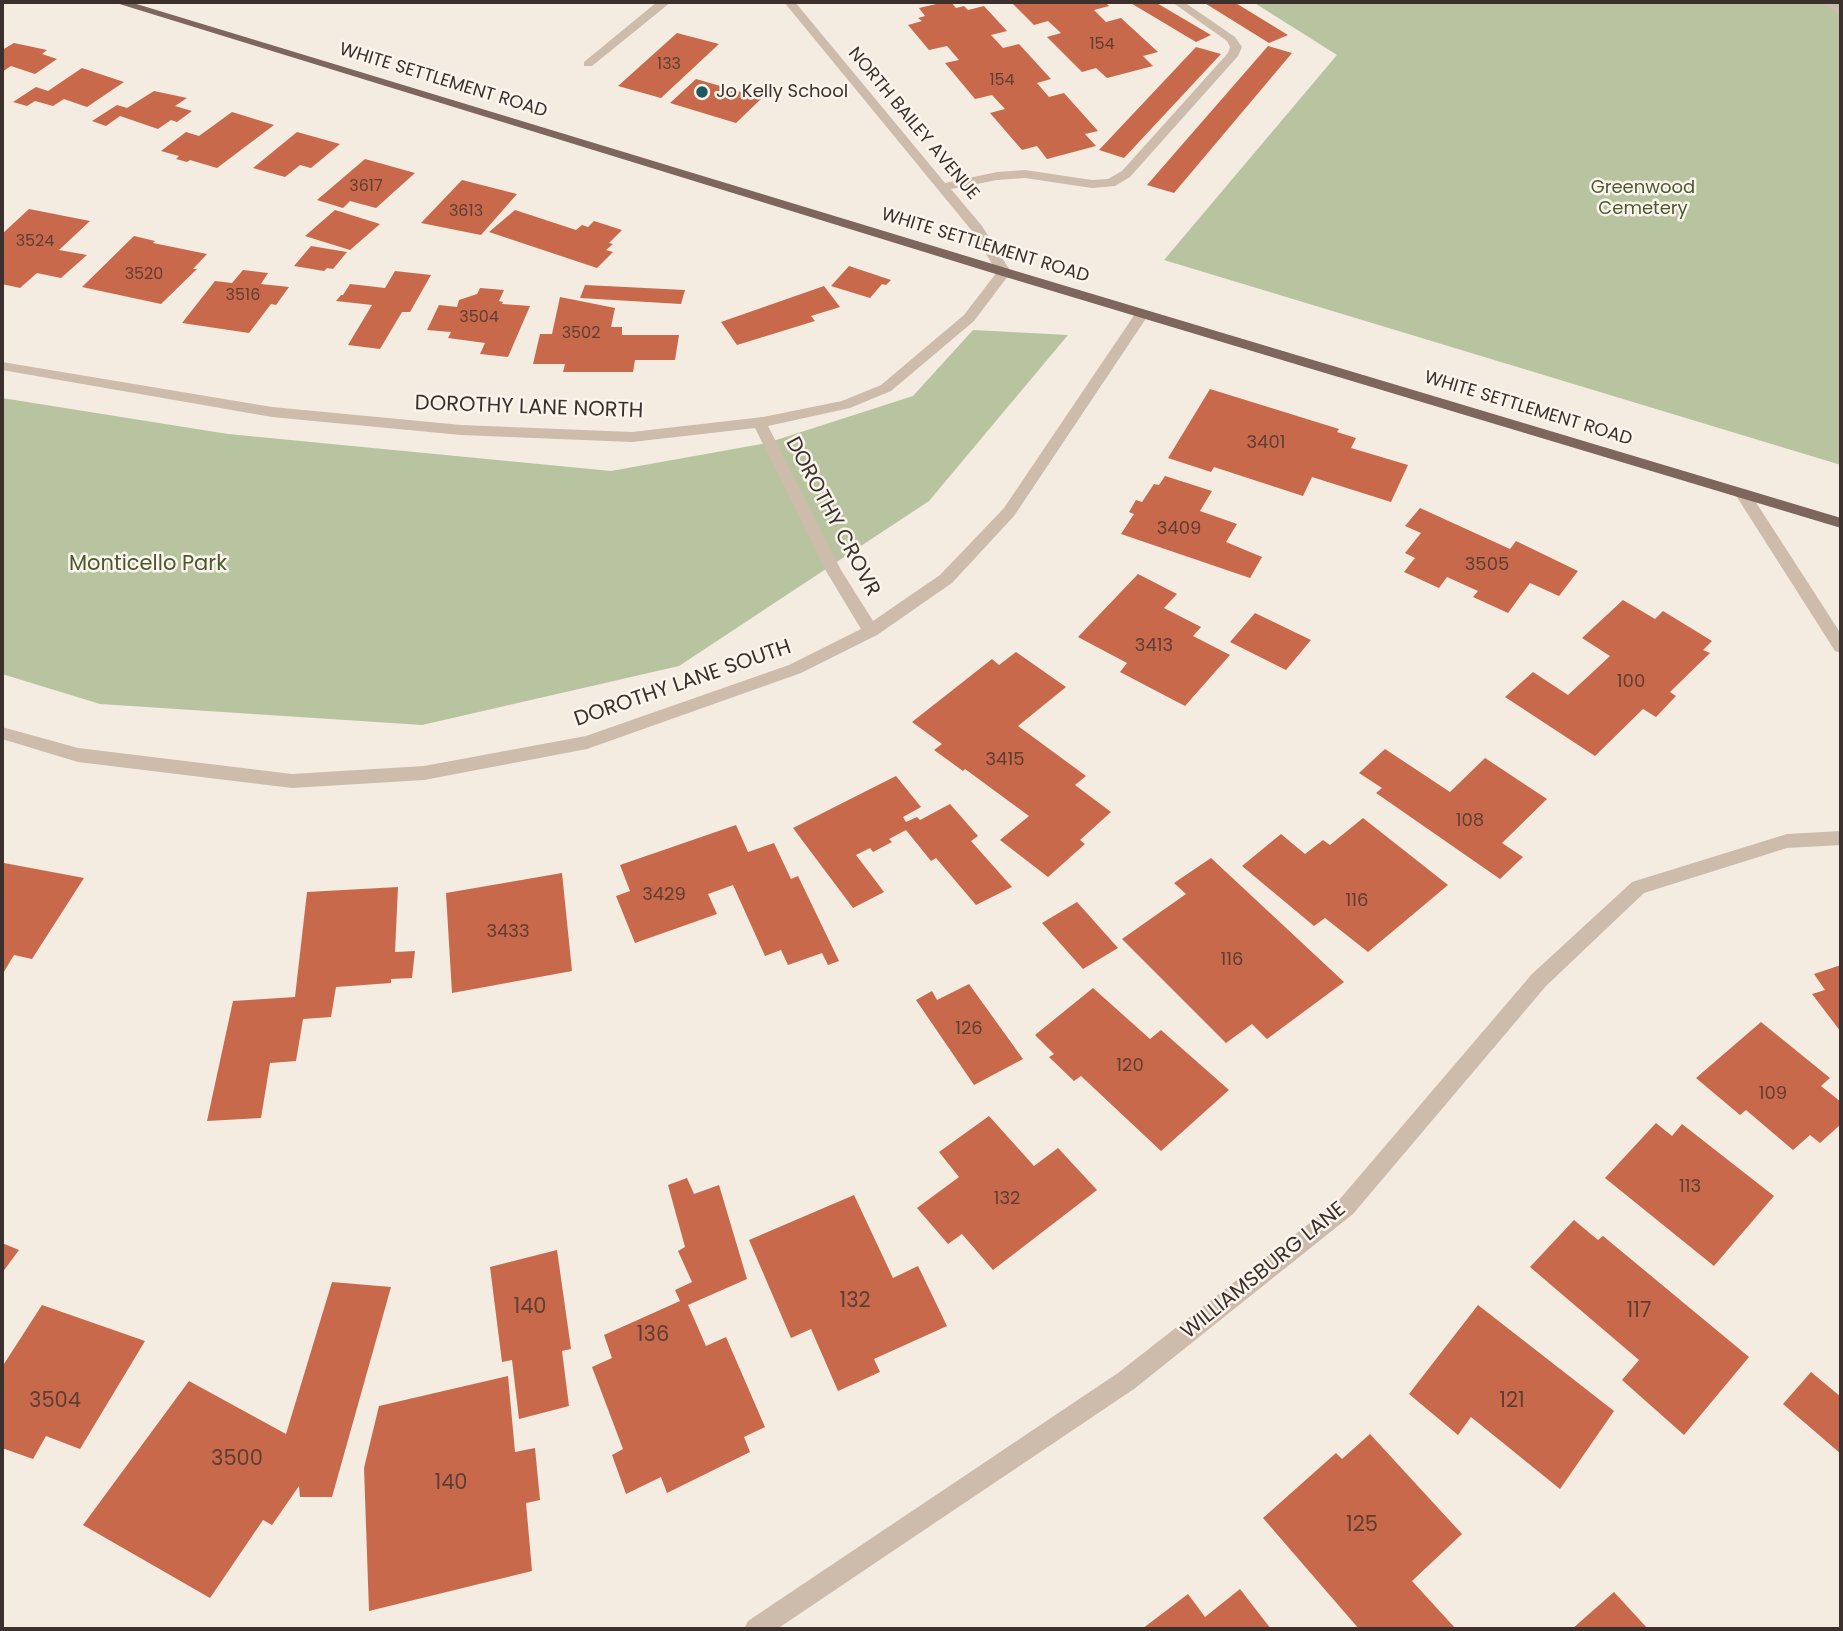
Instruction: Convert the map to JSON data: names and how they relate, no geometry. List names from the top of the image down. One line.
{"streets":{"main road":["WHITE SETTLEMENT ROAD"],"street":["NORTH BAILEY AVENUE","DOROTHY LANE NORTH","DOROTHY CROVR","DOROTHY LANE SOUTH","WILLIAMSBURG LANE"]},"crossings":[["WHITE SETTLEMENT ROAD","NORTH BAILEY AVENUE"],["WHITE SETTLEMENT ROAD","DOROTHY LANE NORTH"],["WHITE SETTLEMENT ROAD","DOROTHY LANE SOUTH"],["NORTH BAILEY AVENUE","DOROTHY LANE NORTH"],["DOROTHY LANE NORTH","DOROTHY CROVR"],["DOROTHY CROVR","DOROTHY LANE SOUTH"]],"parks":["Greenwood Cemetery","Monticello Park"],"places":["Jo Kelly School"],"house_numbers":["154","133","154","3617","3613","3524","3520","3516","3504","3502","3401","3409","3505","3413","100","3415","108","3429","116","3433","116","126","120","109","113","132","132","140","117","136","3504","121","3500","140","125"]}
